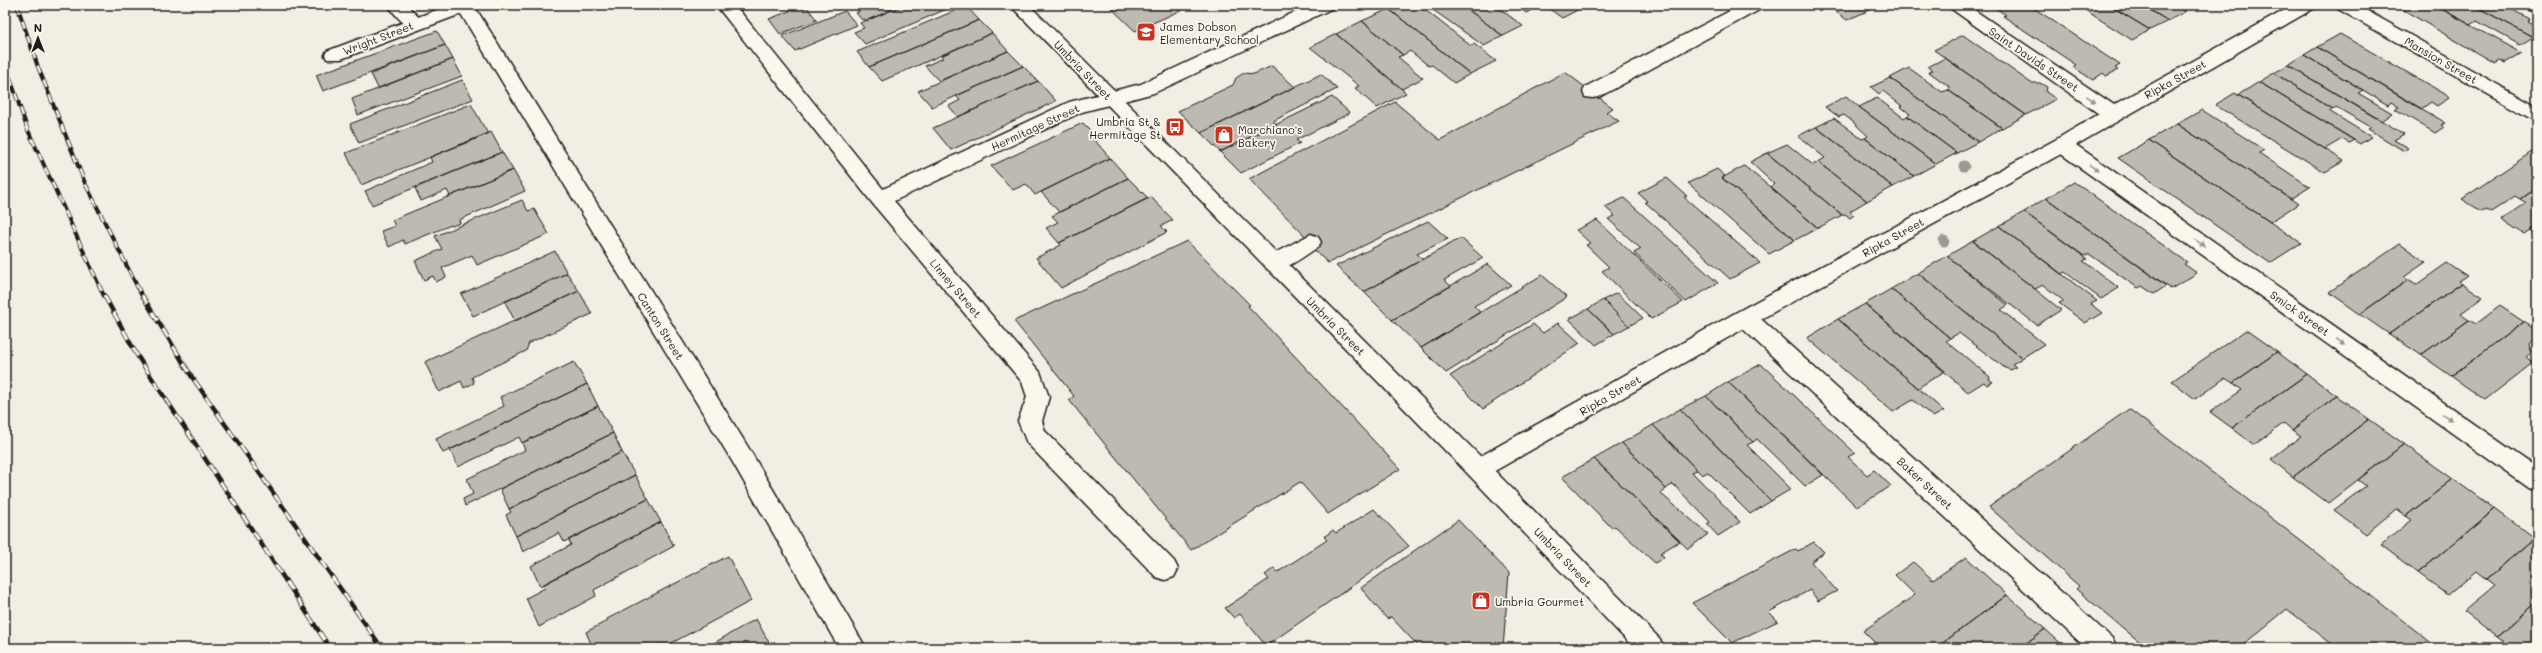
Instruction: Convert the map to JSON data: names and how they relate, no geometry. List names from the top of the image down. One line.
{"streets":{"street":["Wright Street","Saint Davids Street","Mansion Street","Umbria Street","Ripka Street","Hermitage Street","Linney Street","Smick Street","Canton Street","Baker Street"]},"crossings":[["Wright Street","Canton Street"],["Saint Davids Street","Ripka Street"],["Umbria Street","Ripka Street"],["Umbria Street","Hermitage Street"],["Ripka Street","Smick Street"],["Ripka Street","Baker Street"],["Hermitage Street","Linney Street"]],"one_way":["Saint Davids Street","Smick Street"],"places":{"school or university":["James Dobson Elementary School"],"bus stop":["Umbria St & Hermitage St"],"shop":["Marchiano's Bakery","Umbria Gourmet"]},"north":"top"}
